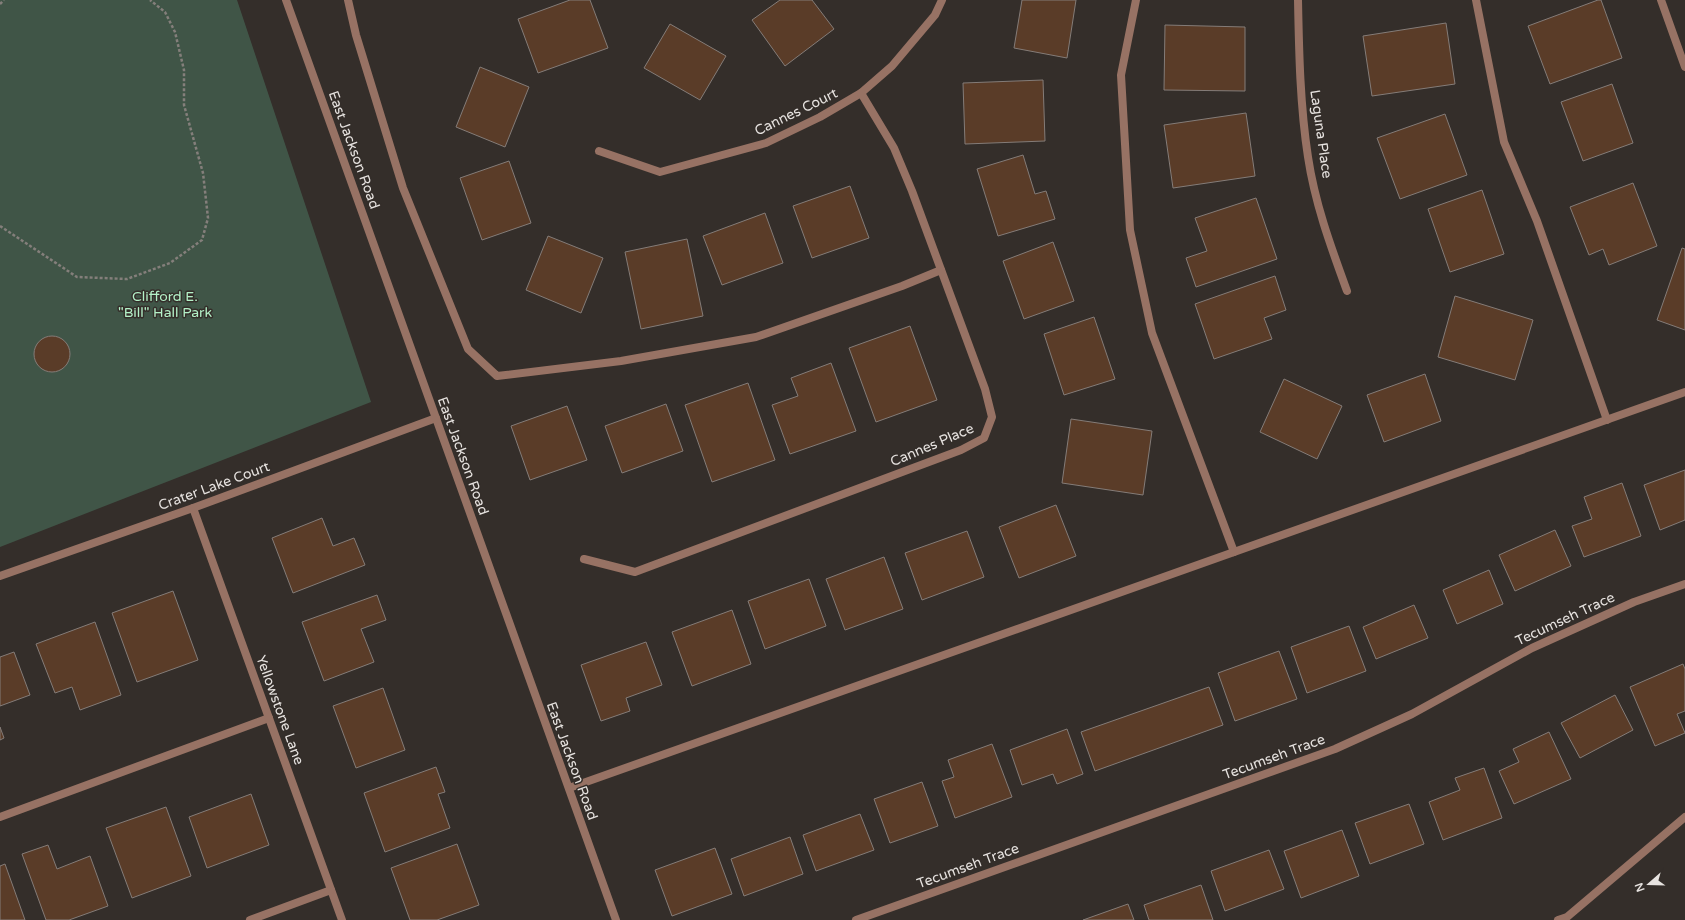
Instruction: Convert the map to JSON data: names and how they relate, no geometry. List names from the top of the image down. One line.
{"streets":{"street":["Cannes Court","Laguna Place","East Jackson Road","Cannes Place","Crater Lake Court","Tecumseh Trace","Yellowstone Lane"]},"crossings":[["Cannes Court","Cannes Place"],["East Jackson Road","Crater Lake Court"],["Crater Lake Court","Yellowstone Lane"]],"parks":["Clifford E. \"Bill\" Hall Park"],"north":"left"}
